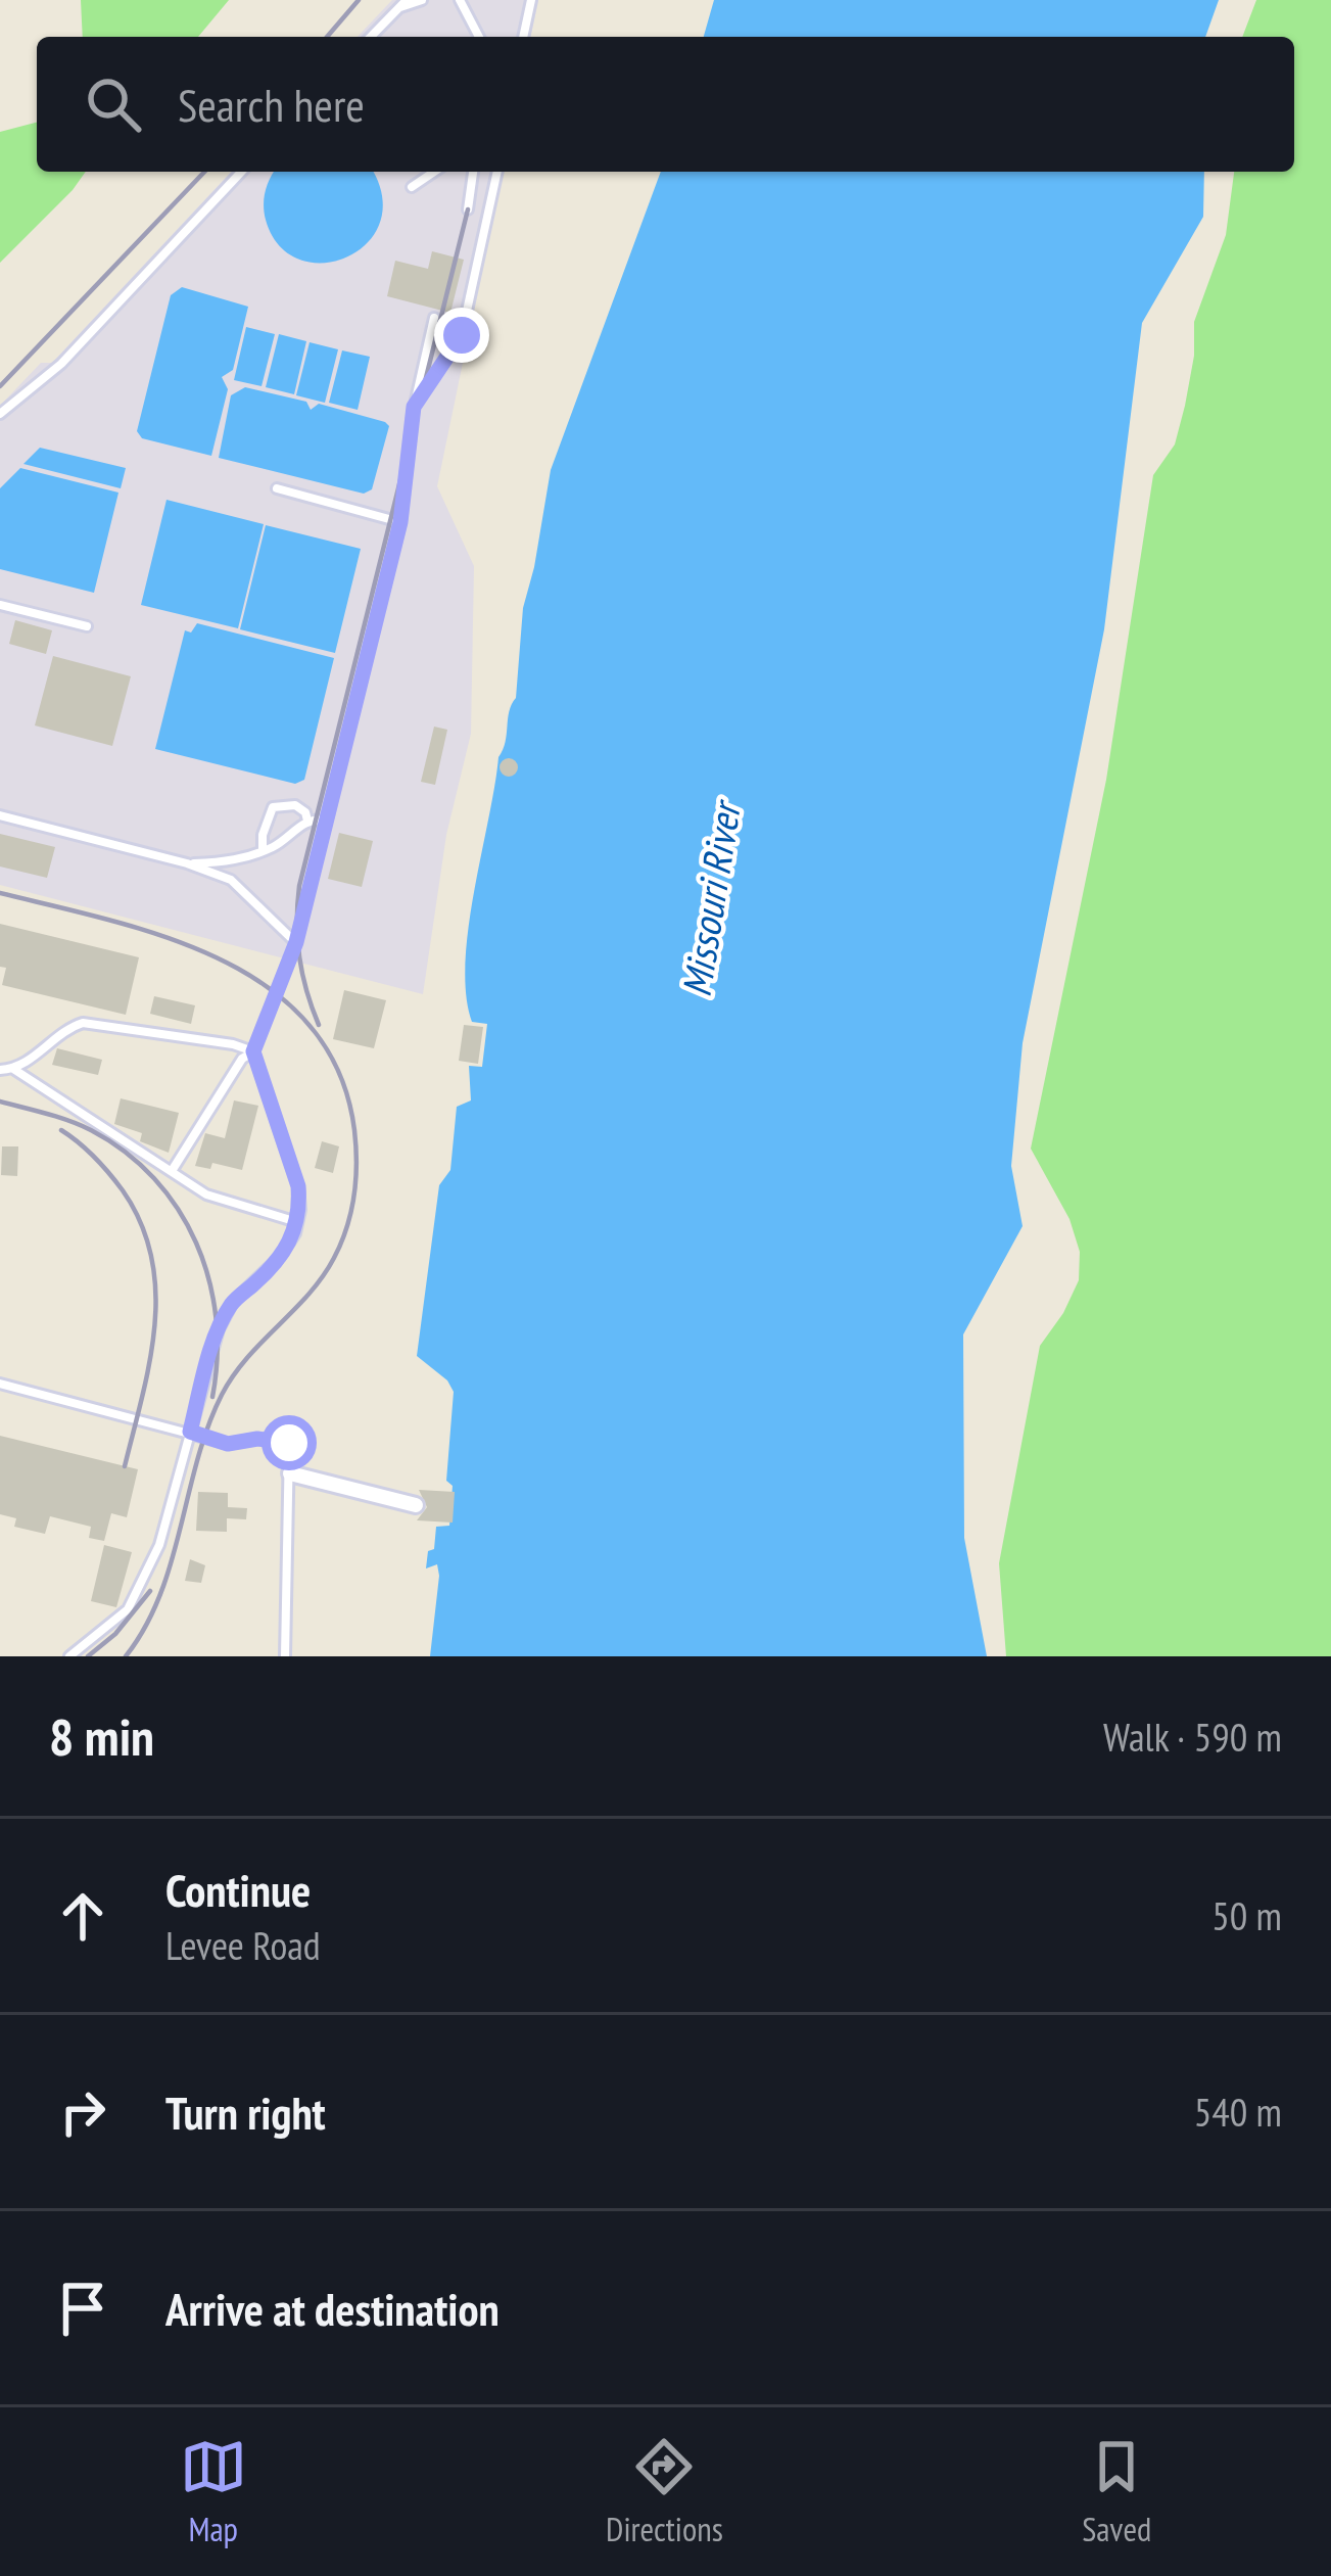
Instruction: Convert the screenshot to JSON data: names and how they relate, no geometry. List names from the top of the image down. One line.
{"water":["Missouri River"],"page":{"search":"Search here","heading":["8 min","Walk · 590 m"],"list":[["Continue","Levee Road","50 m"],["Turn right","540 m"],"Arrive at destination"],"nav":["Map","Directions","Saved"]}}
